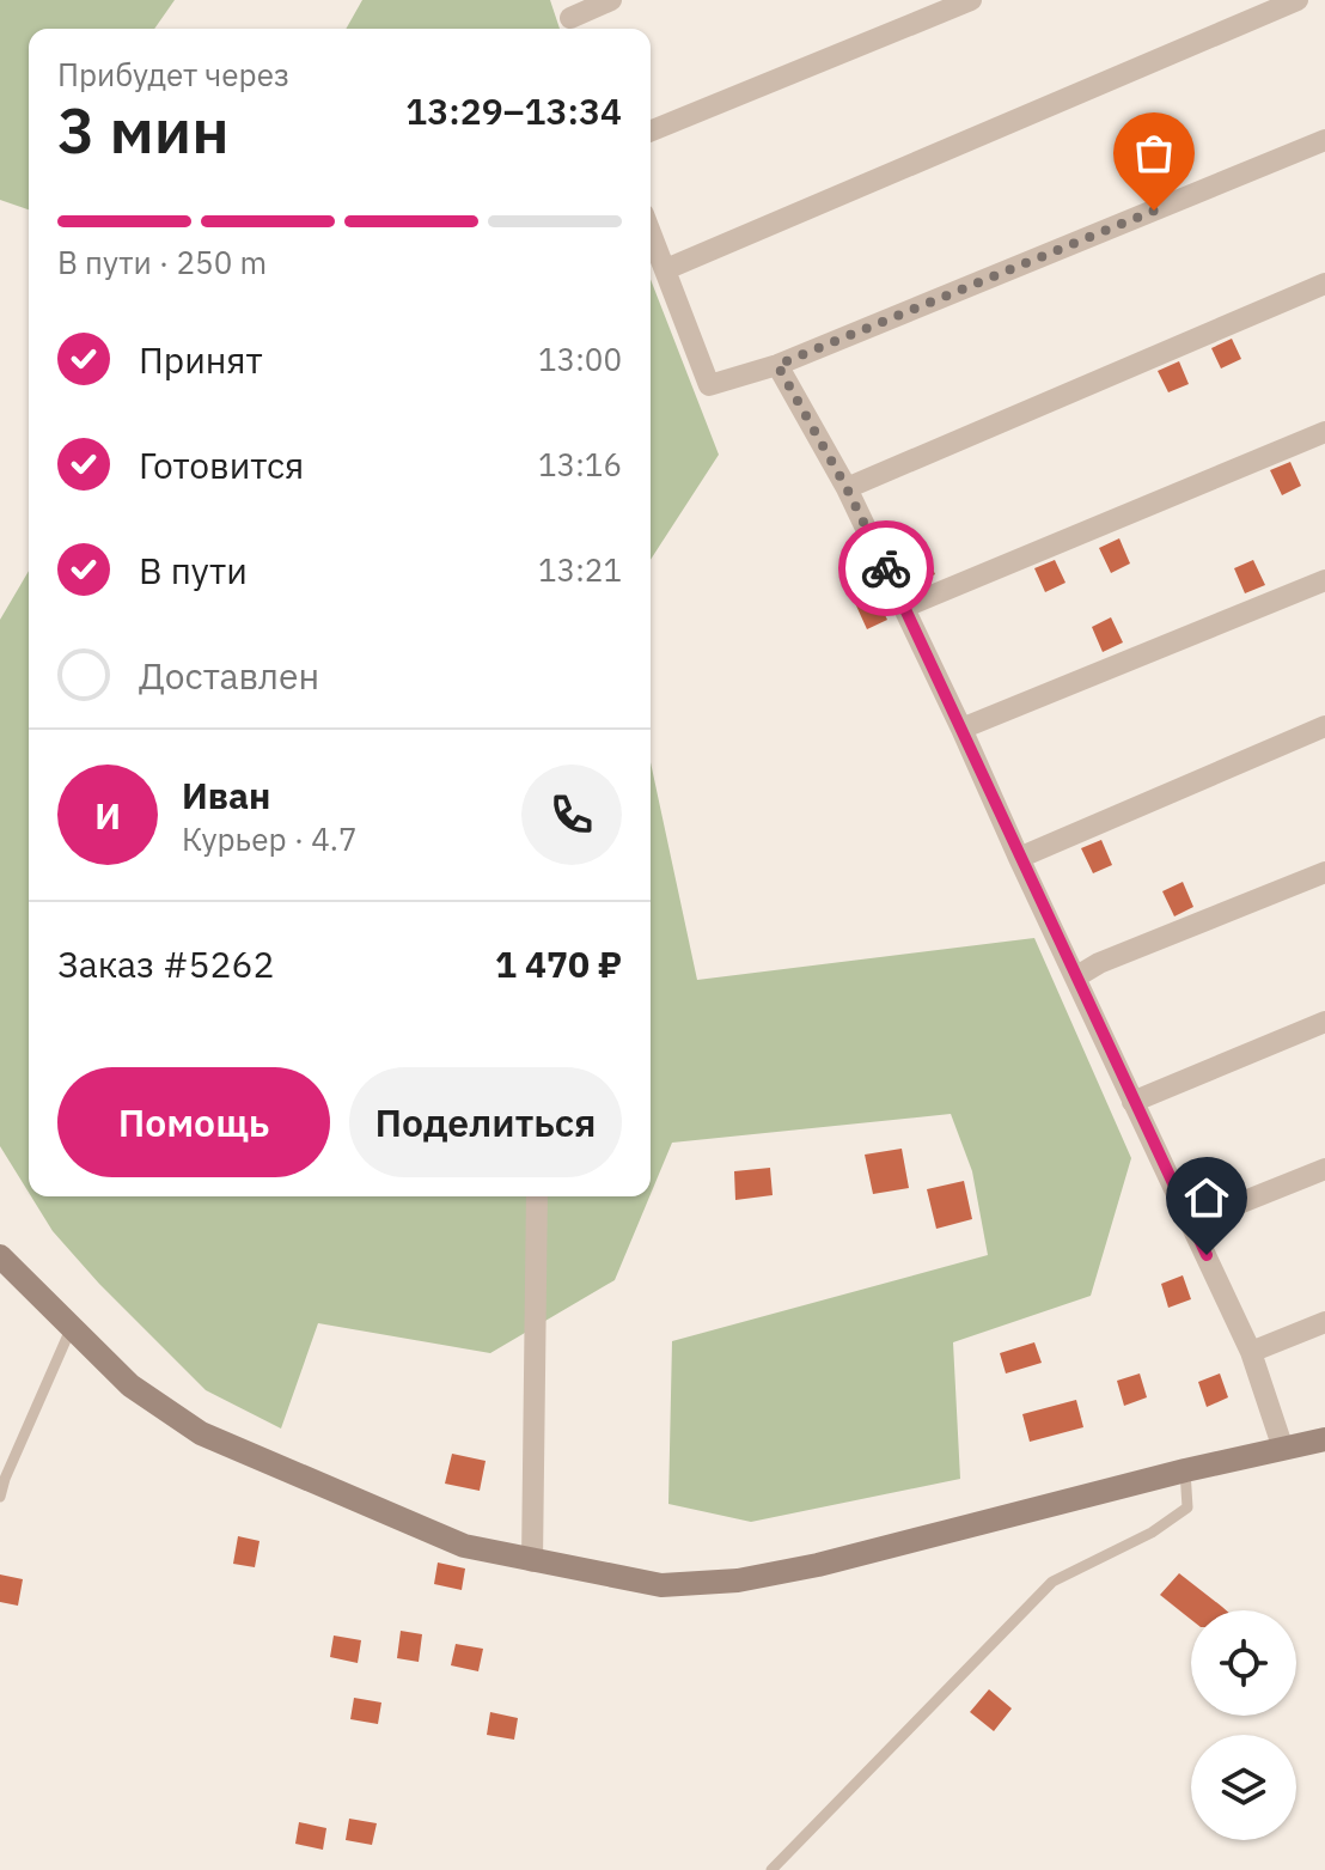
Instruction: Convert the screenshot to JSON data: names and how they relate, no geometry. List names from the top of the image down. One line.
{"page":{"heading":["3 мин","Прибудет через","13:29–13:34"],"panel":["Иван","Курьер · 4.7","Заказ #5262","1 470 ₽"],"bar":"В пути · 250 m","list":[["Принят","13:00"],["Готовится","13:16"],["В пути","13:21"],"Доставлен"],"round":"И","buttons":["Помощь","Поделиться"]}}
